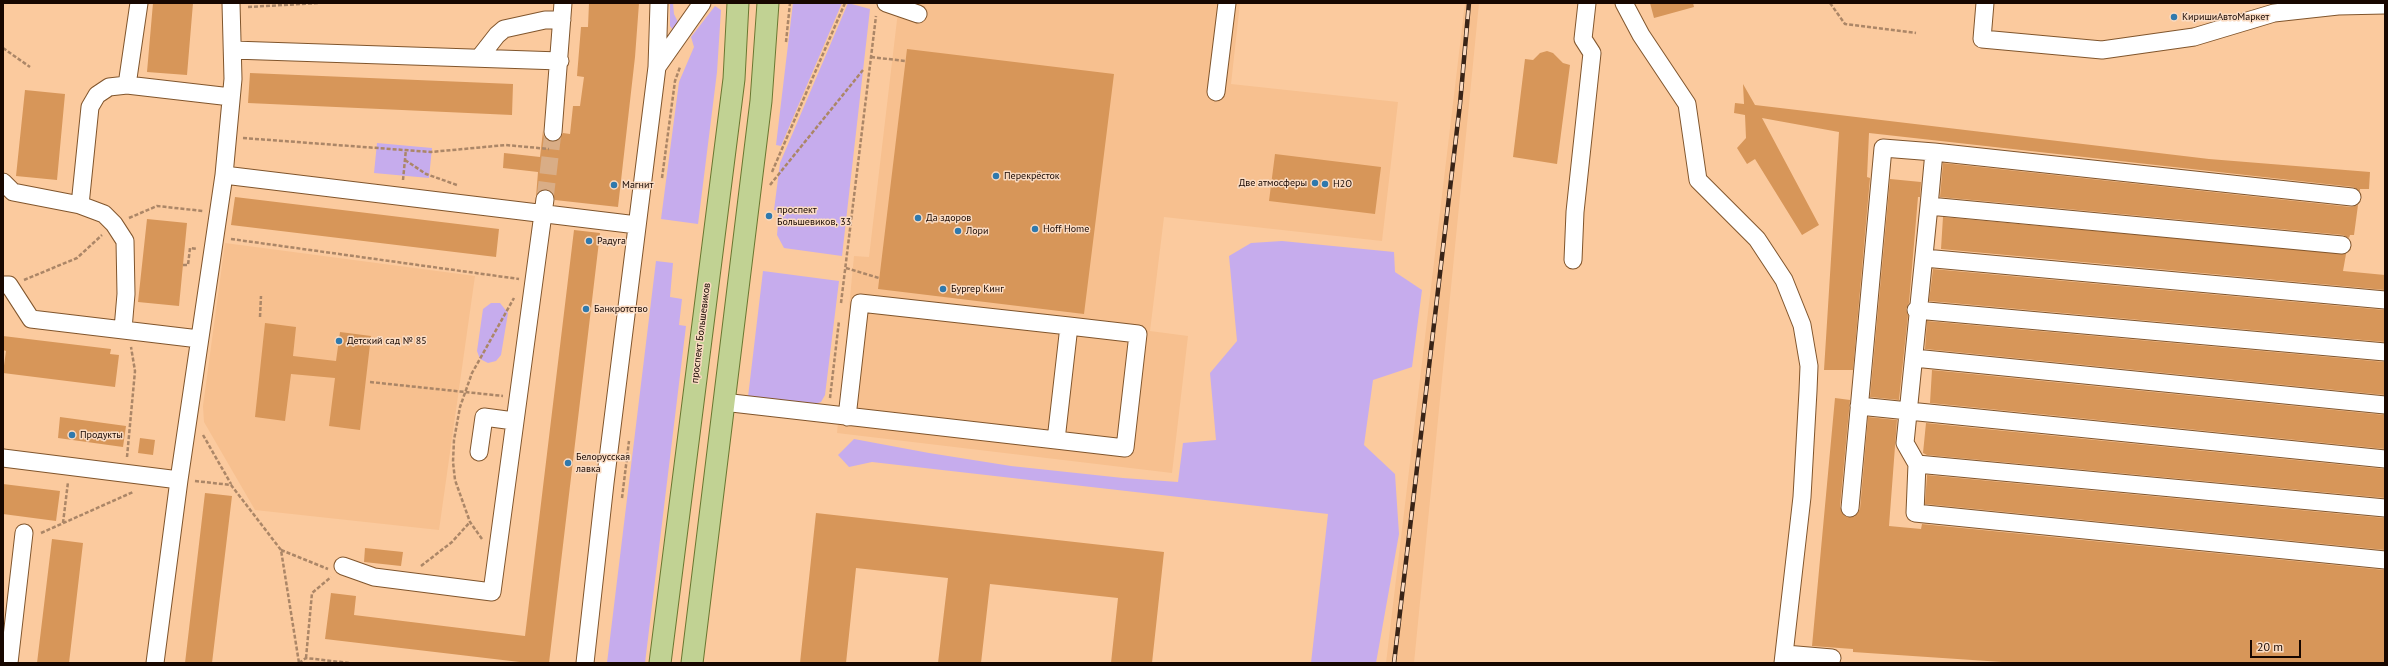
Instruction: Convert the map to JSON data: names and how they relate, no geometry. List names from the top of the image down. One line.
{"streets":{"main road":["проспект Большевиков"]},"places":["КиришиАвтоМаркет","Перекрёсток","Две атмосферы","H2O","Магнит","проспект Большевиков, 33","Да здоров","Hoff Home","Лори","Радуга","Бургер Кинг","Банкротство","Детский сад № 85","Продукты","Белорусская лавка"],"scale_bar":"20 m"}
